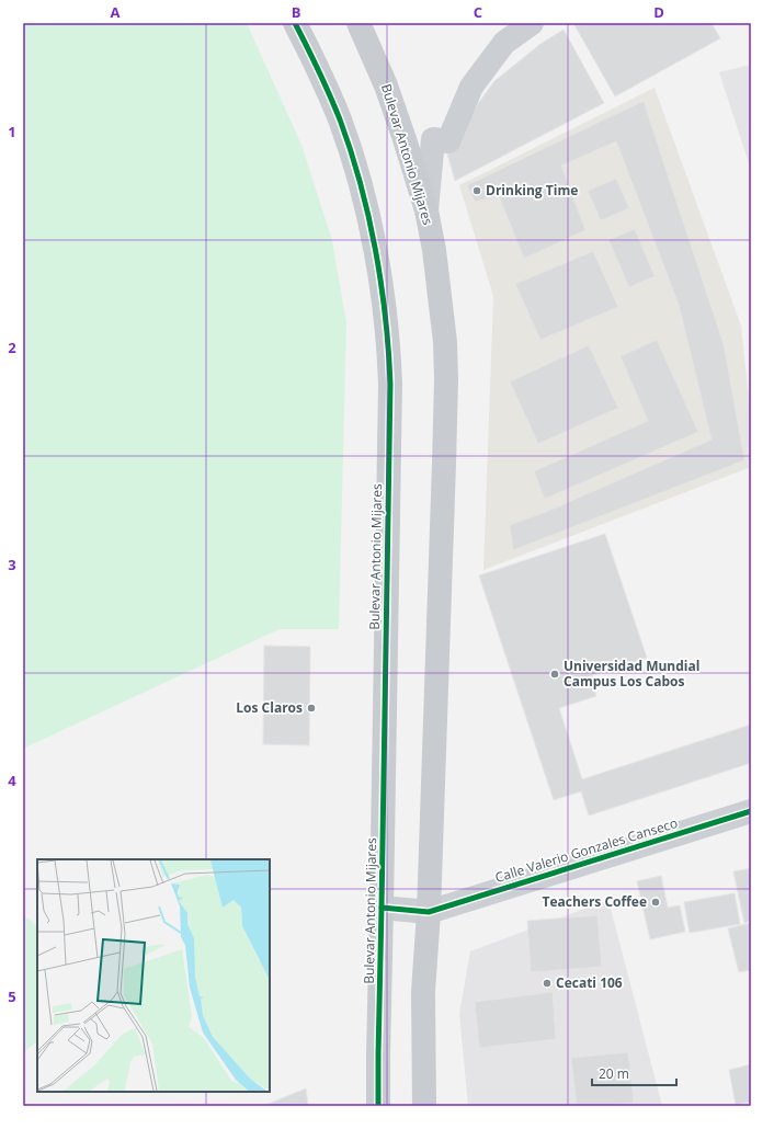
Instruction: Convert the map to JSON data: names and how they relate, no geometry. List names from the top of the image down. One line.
{"streets":{"main road":["Bulevar Antonio Mijares"],"street":["Calle Valerio Gonzales Canseco"]},"crossings":[["Bulevar Antonio Mijares","Calle Valerio Gonzales Canseco"]],"places":["Drinking Time","Universidad Mundial Campus Los Cabos","Los Claros","Teachers Coffee","Cecati 106"],"scale_bar":"20 m","grid":{"columns":["A","B","C","D"],"rows":["1","2","3","4","5"]}}
